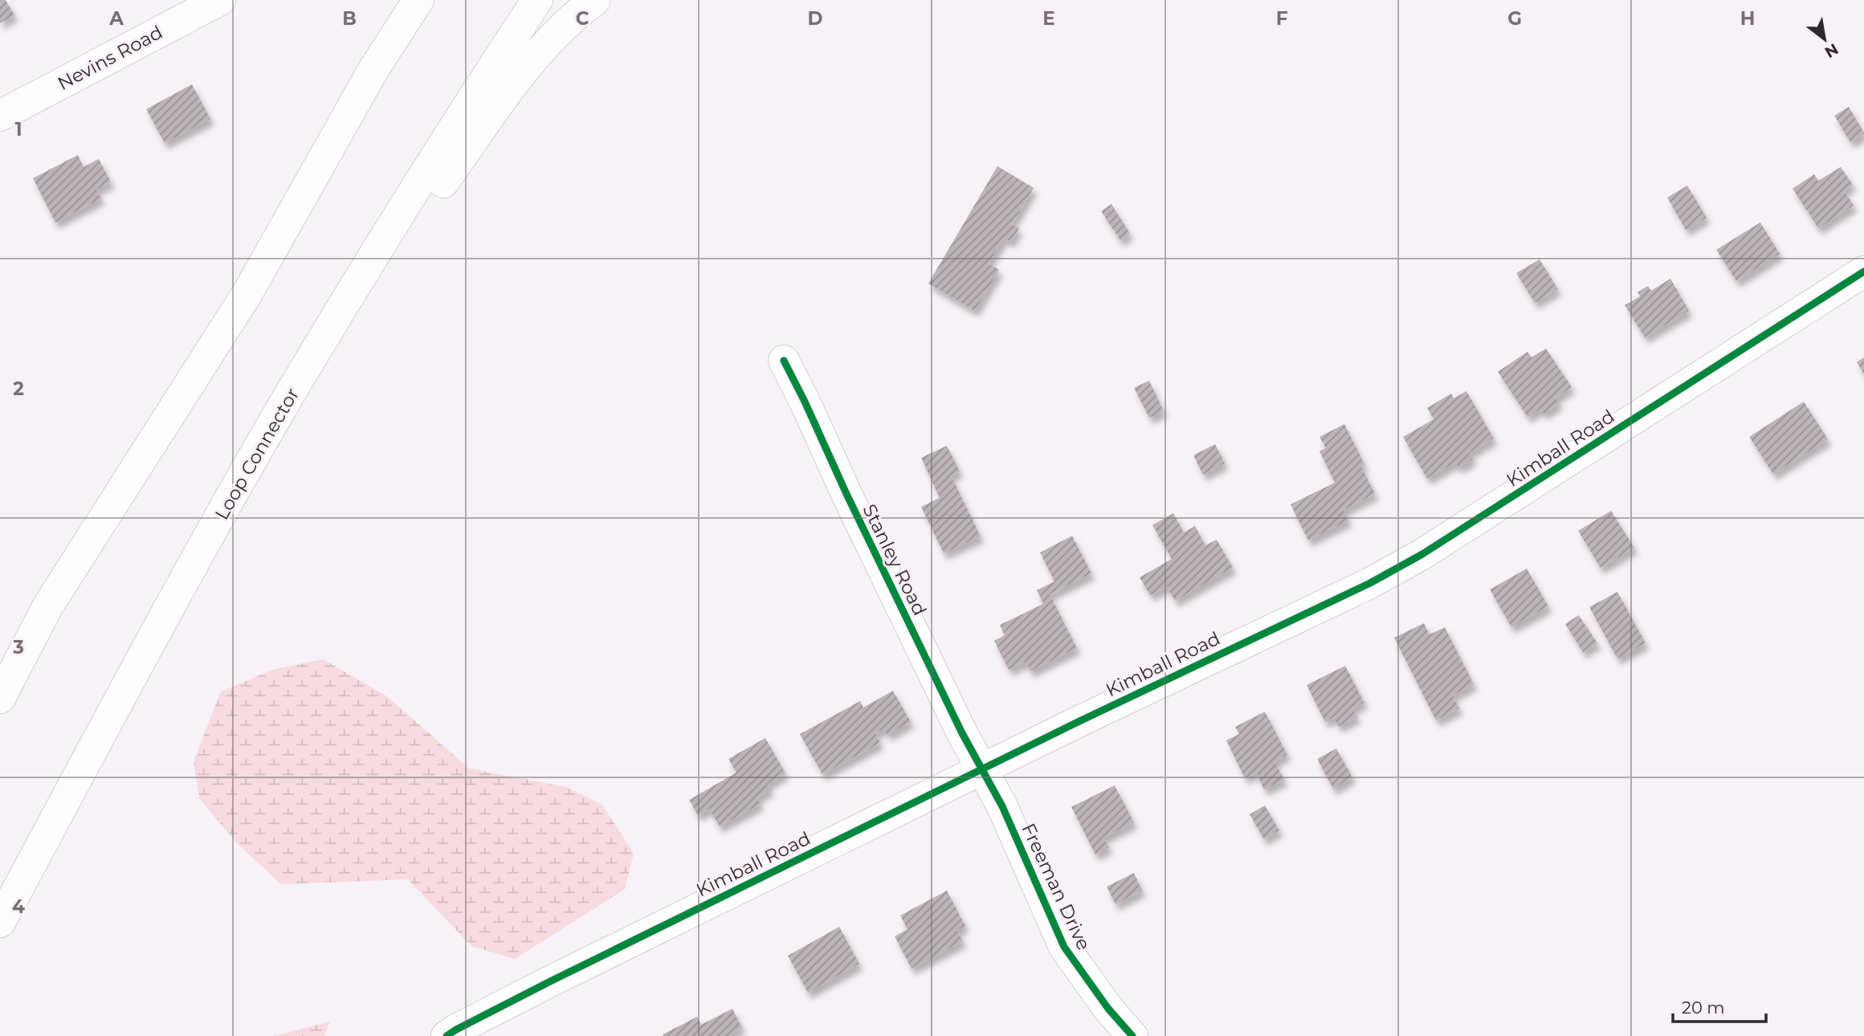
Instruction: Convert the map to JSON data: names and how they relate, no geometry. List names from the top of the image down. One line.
{"streets":{"main road":["Nevins Road","Kimball Road","Loop Connector","Stanley Road","Freeman Drive"]},"crossings":[["Kimball Road","Stanley Road"],["Kimball Road","Freeman Drive"],["Stanley Road","Freeman Drive"]],"scale_bar":"20 m","north":"bottom right","grid":{"columns":["A","B","C","D","E","F","G","H"],"rows":["1","2","3","4"]}}
